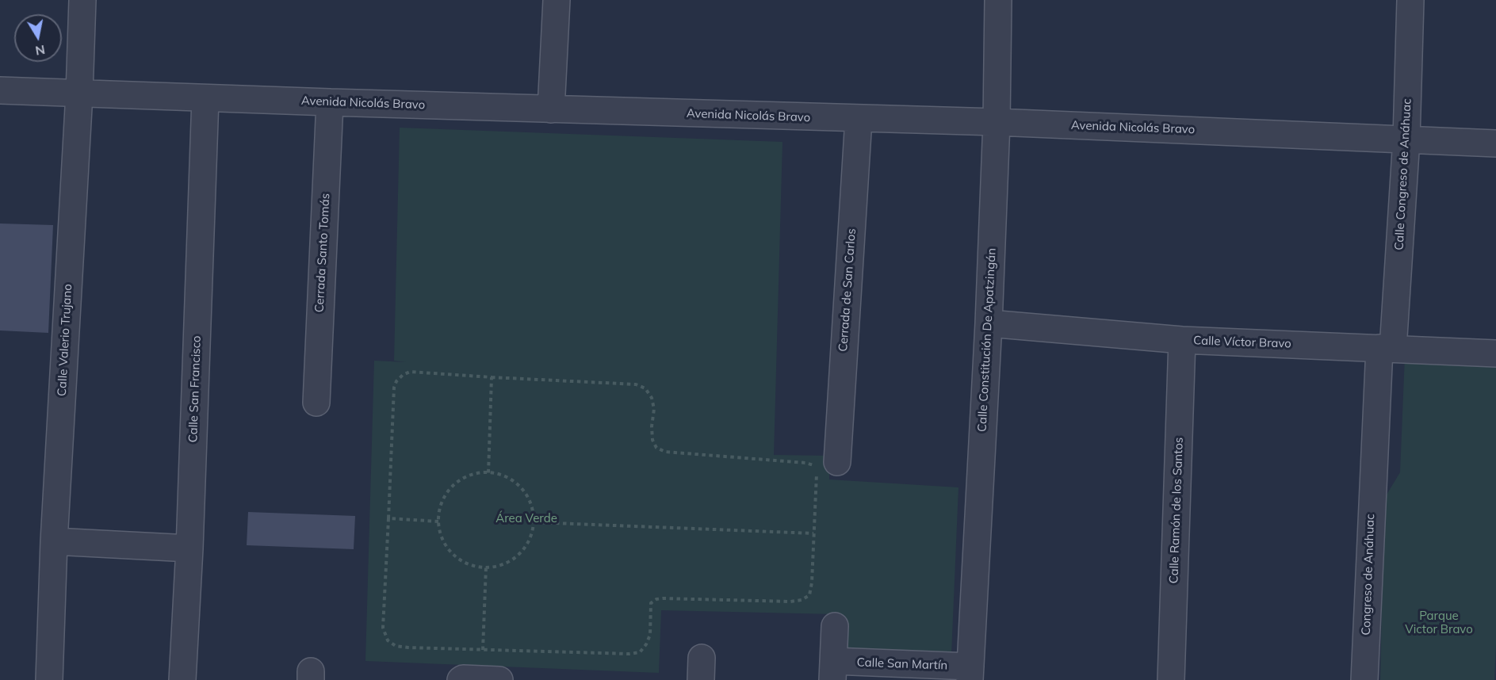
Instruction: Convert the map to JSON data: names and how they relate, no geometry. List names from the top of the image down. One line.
{"streets":{"street":["Avenida Nicolás Bravo","Calle Congreso de Anáhuac","Cerrada Santo Tomás","Cerrada de San Carlos","Calle Valerio Trujano","Calle Constitución De Apatzingán","Calle Víctor Bravo","Calle San Francisco","Calle Ramón de los Santos","Congreso de Anáhuac","Calle San Martín"]},"crossings":[["Avenida Nicolás Bravo","Calle Congreso de Anáhuac"],["Avenida Nicolás Bravo","Cerrada Santo Tomás"],["Avenida Nicolás Bravo","Cerrada de San Carlos"],["Avenida Nicolás Bravo","Calle Valerio Trujano"],["Avenida Nicolás Bravo","Calle Constitución De Apatzingán"],["Avenida Nicolás Bravo","Calle San Francisco"],["Calle Congreso de Anáhuac","Calle Víctor Bravo"],["Calle Congreso de Anáhuac","Congreso de Anáhuac"],["Calle Constitución De Apatzingán","Calle Víctor Bravo"],["Calle Constitución De Apatzingán","Calle San Martín"],["Calle Víctor Bravo","Calle Ramón de los Santos"]],"parks":["Área Verde","Parque Victor Bravo"],"north":"bottom"}
